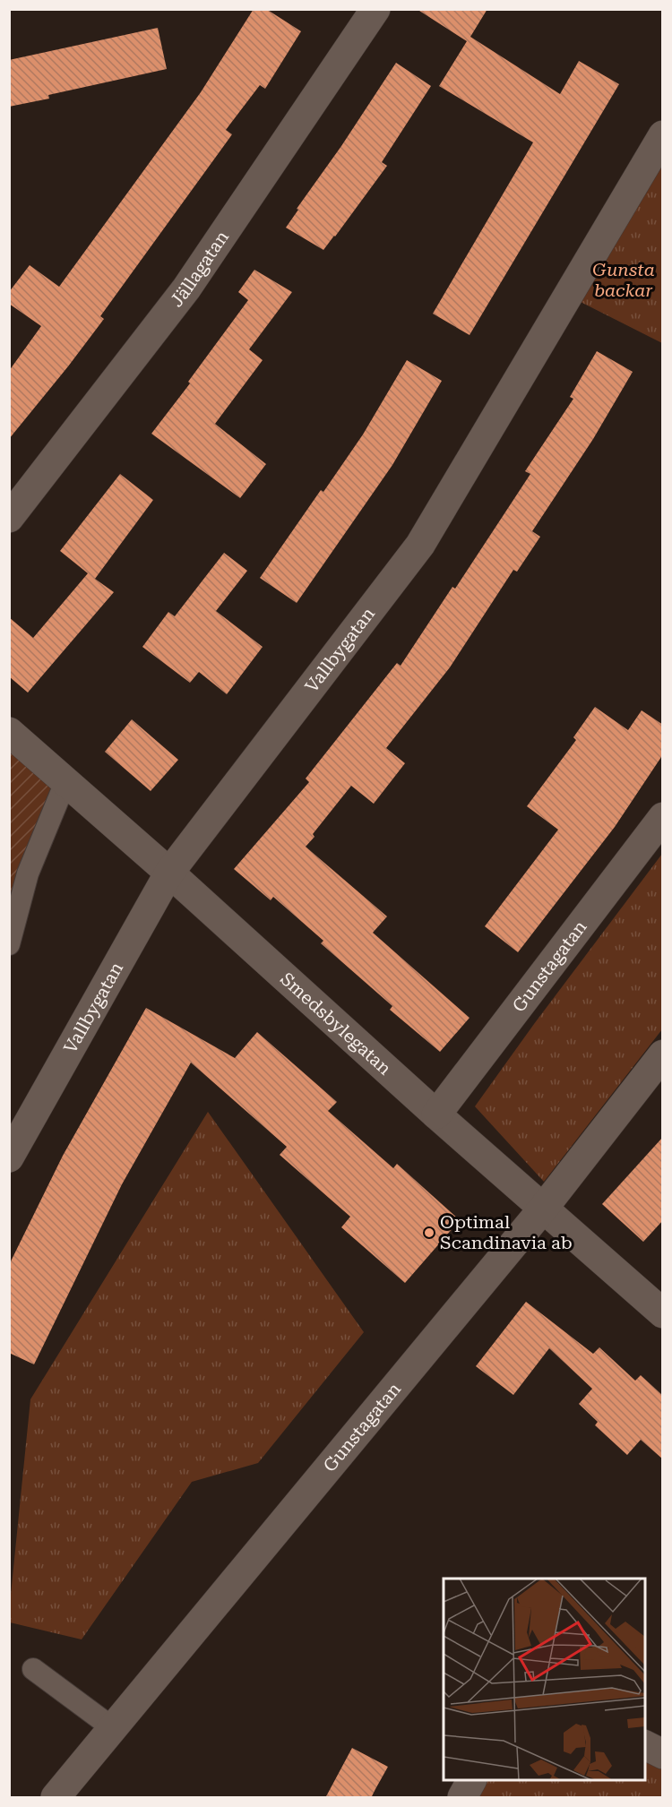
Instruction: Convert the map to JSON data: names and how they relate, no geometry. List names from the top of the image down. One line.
{"streets":{"street":["Jällagatan","Vallbygatan","Gunstagatan","Smedsbylegatan"]},"crossings":[["Vallbygatan","Smedsbylegatan"],["Gunstagatan","Smedsbylegatan"]],"parks":["Gunsta backar"],"places":["Optimal Scandinavia ab"]}
